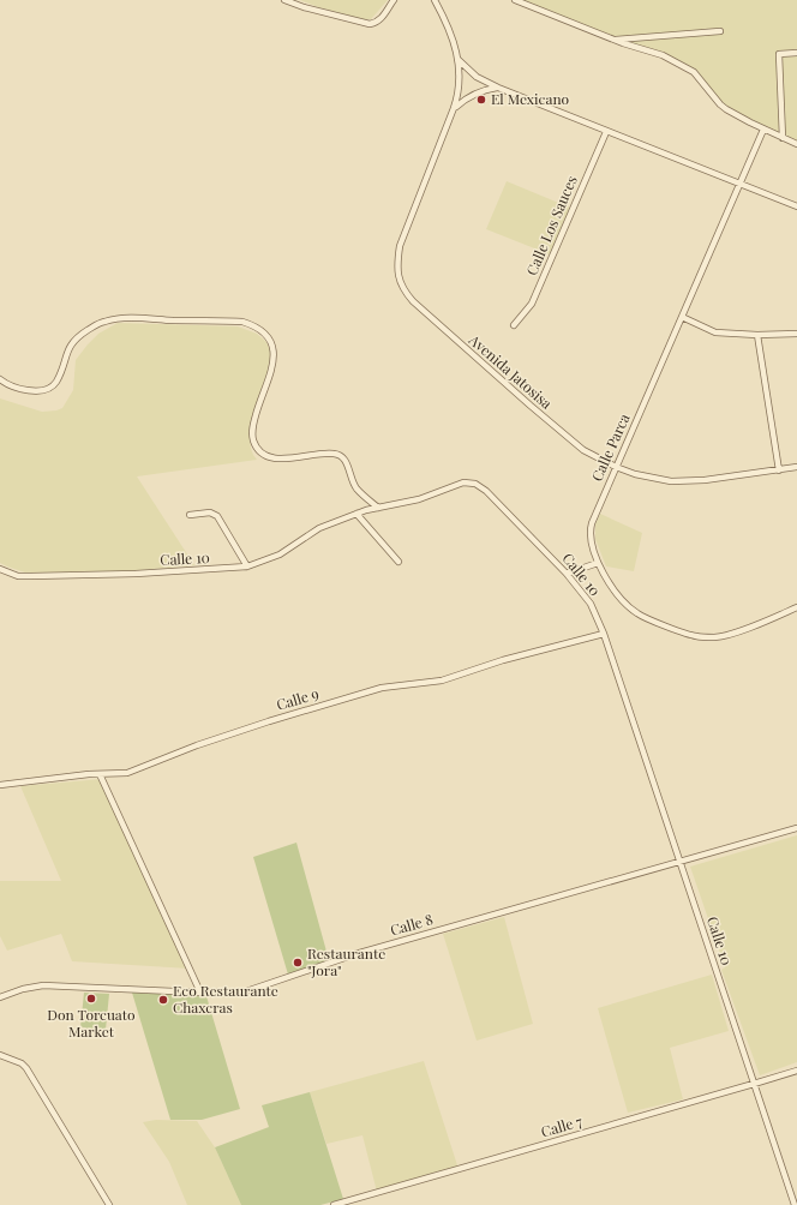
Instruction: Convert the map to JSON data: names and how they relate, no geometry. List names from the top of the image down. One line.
{"streets":{"street":["Calle Los Sauces","Avenida Jatosisa","Calle Parca","Calle 10","Calle 9","Calle 8","Calle 7"]},"crossings":[["Calle Los Sauces","Avenida Jatosisa"],["Avenida Jatosisa","Calle Parca"],["Calle 10","Calle 9"],["Calle 10","Calle 8"],["Calle 10","Calle 7"]],"places":["El Mexicano","Restaurante \"Jora\"","Don Torcuato Market","Eco Restaurante Chaxcras"]}
